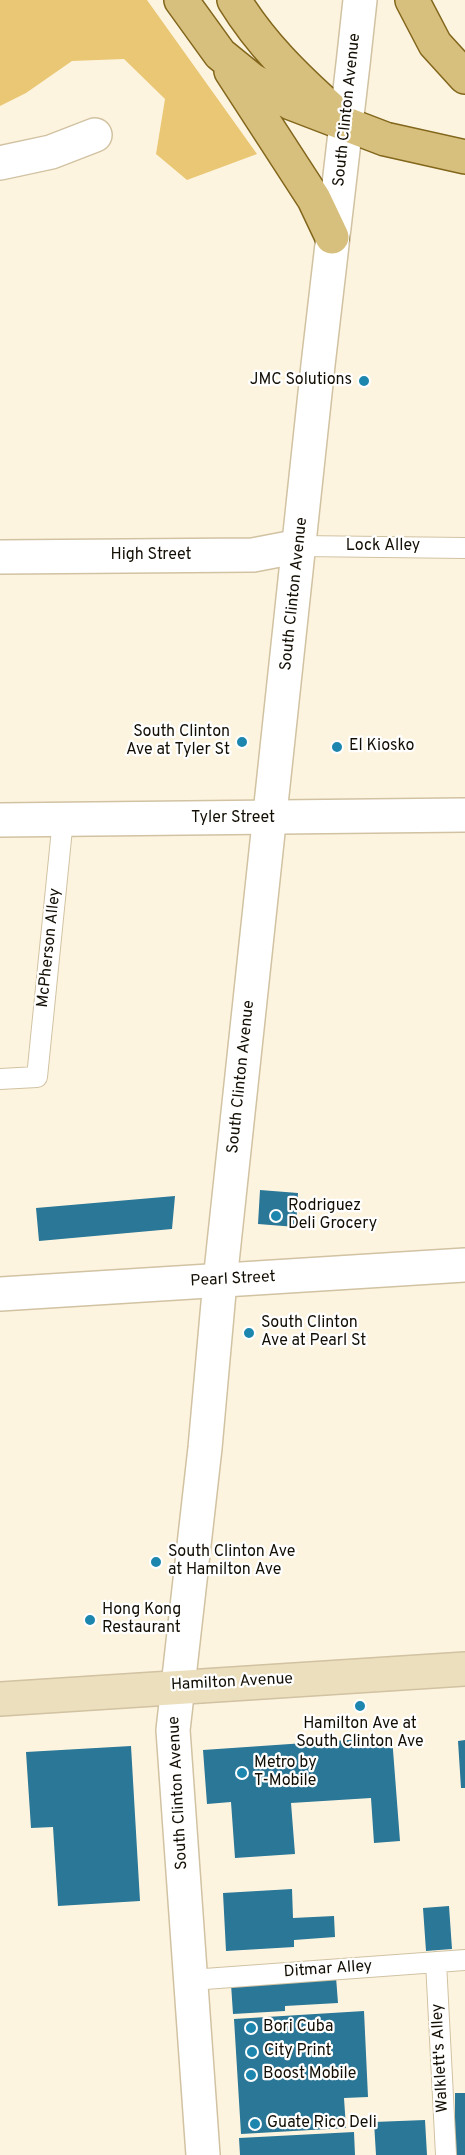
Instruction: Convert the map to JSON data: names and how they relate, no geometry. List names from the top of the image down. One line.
{"streets":{"main road":["Hamilton Avenue"],"street":["South Clinton Avenue","High Street","Tyler Street","Pearl Street"],"lane":["Lock Alley","McPherson Alley","Ditmar Alley","Walklett's Alley"]},"crossings":[["South Clinton Avenue","Lock Alley"],["South Clinton Avenue","High Street"],["South Clinton Avenue","Tyler Street"],["South Clinton Avenue","Pearl Street"],["South Clinton Avenue","Hamilton Avenue"],["South Clinton Avenue","Ditmar Alley"],["Lock Alley","High Street"],["Tyler Street","McPherson Alley"],["Ditmar Alley","Walklett's Alley"]],"places":["JMC Solutions","South Clinton Ave at Tyler St","El Kiosko","Rodriguez Deli Grocery","South Clinton Ave at Pearl St","South Clinton Ave at Hamilton Ave","Hong Kong Restaurant","Hamilton Ave at South Clinton Ave","Metro by T-Mobile","Bori Cuba","City Print","Boost Mobile","Guate Rico Deli"]}
